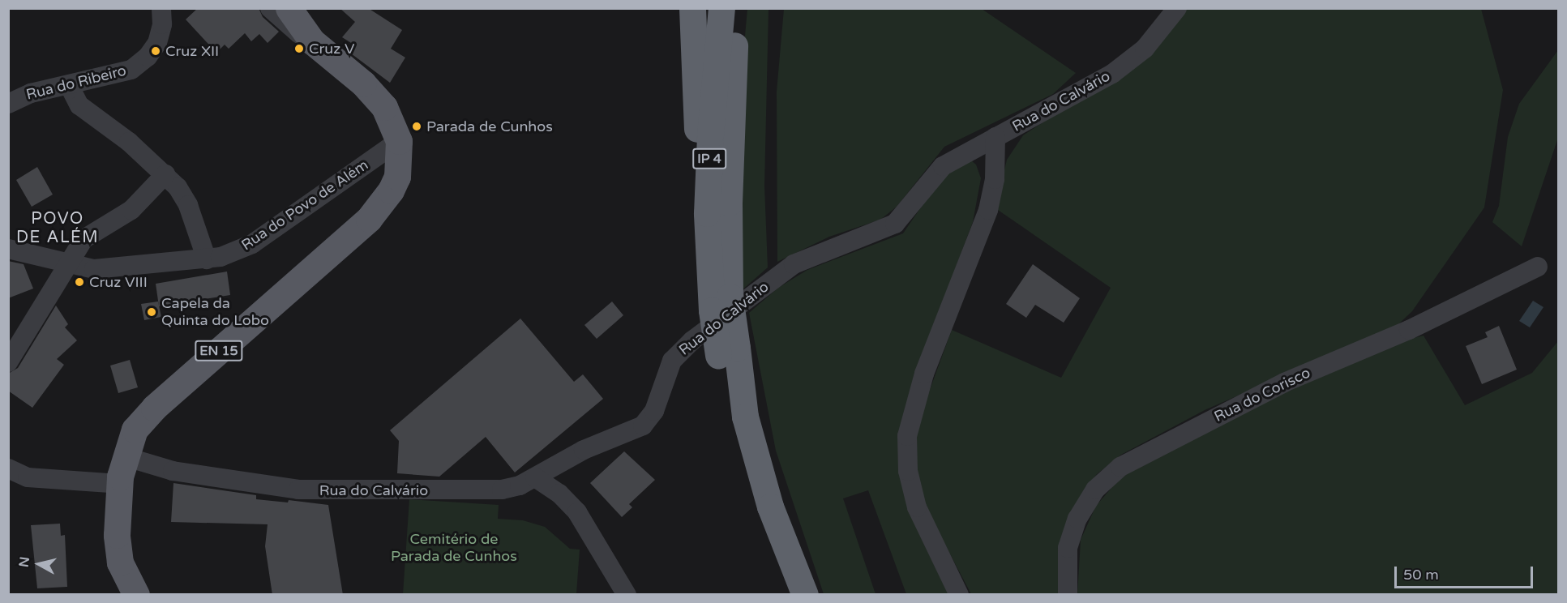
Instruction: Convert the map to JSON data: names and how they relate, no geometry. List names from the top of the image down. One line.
{"streets":{"highway":["IP 4"],"main road":["EN 15"],"street":["Rua do Ribeiro","Rua do Calvário","Rua do Povo de Além","Rua do Corisco"]},"crossings":[["Rua do Calvário","EN 15"],["Rua do Povo de Além","EN 15"]],"districts":["POVO DE ALÉM"],"parks":["Cemitério de Parada de Cunhos"],"places":["Cruz V","Cruz XII","Parada de Cunhos","Cruz VIII","Capela da Quinta do Lobo"],"scale_bar":"50 m","north":"left"}
